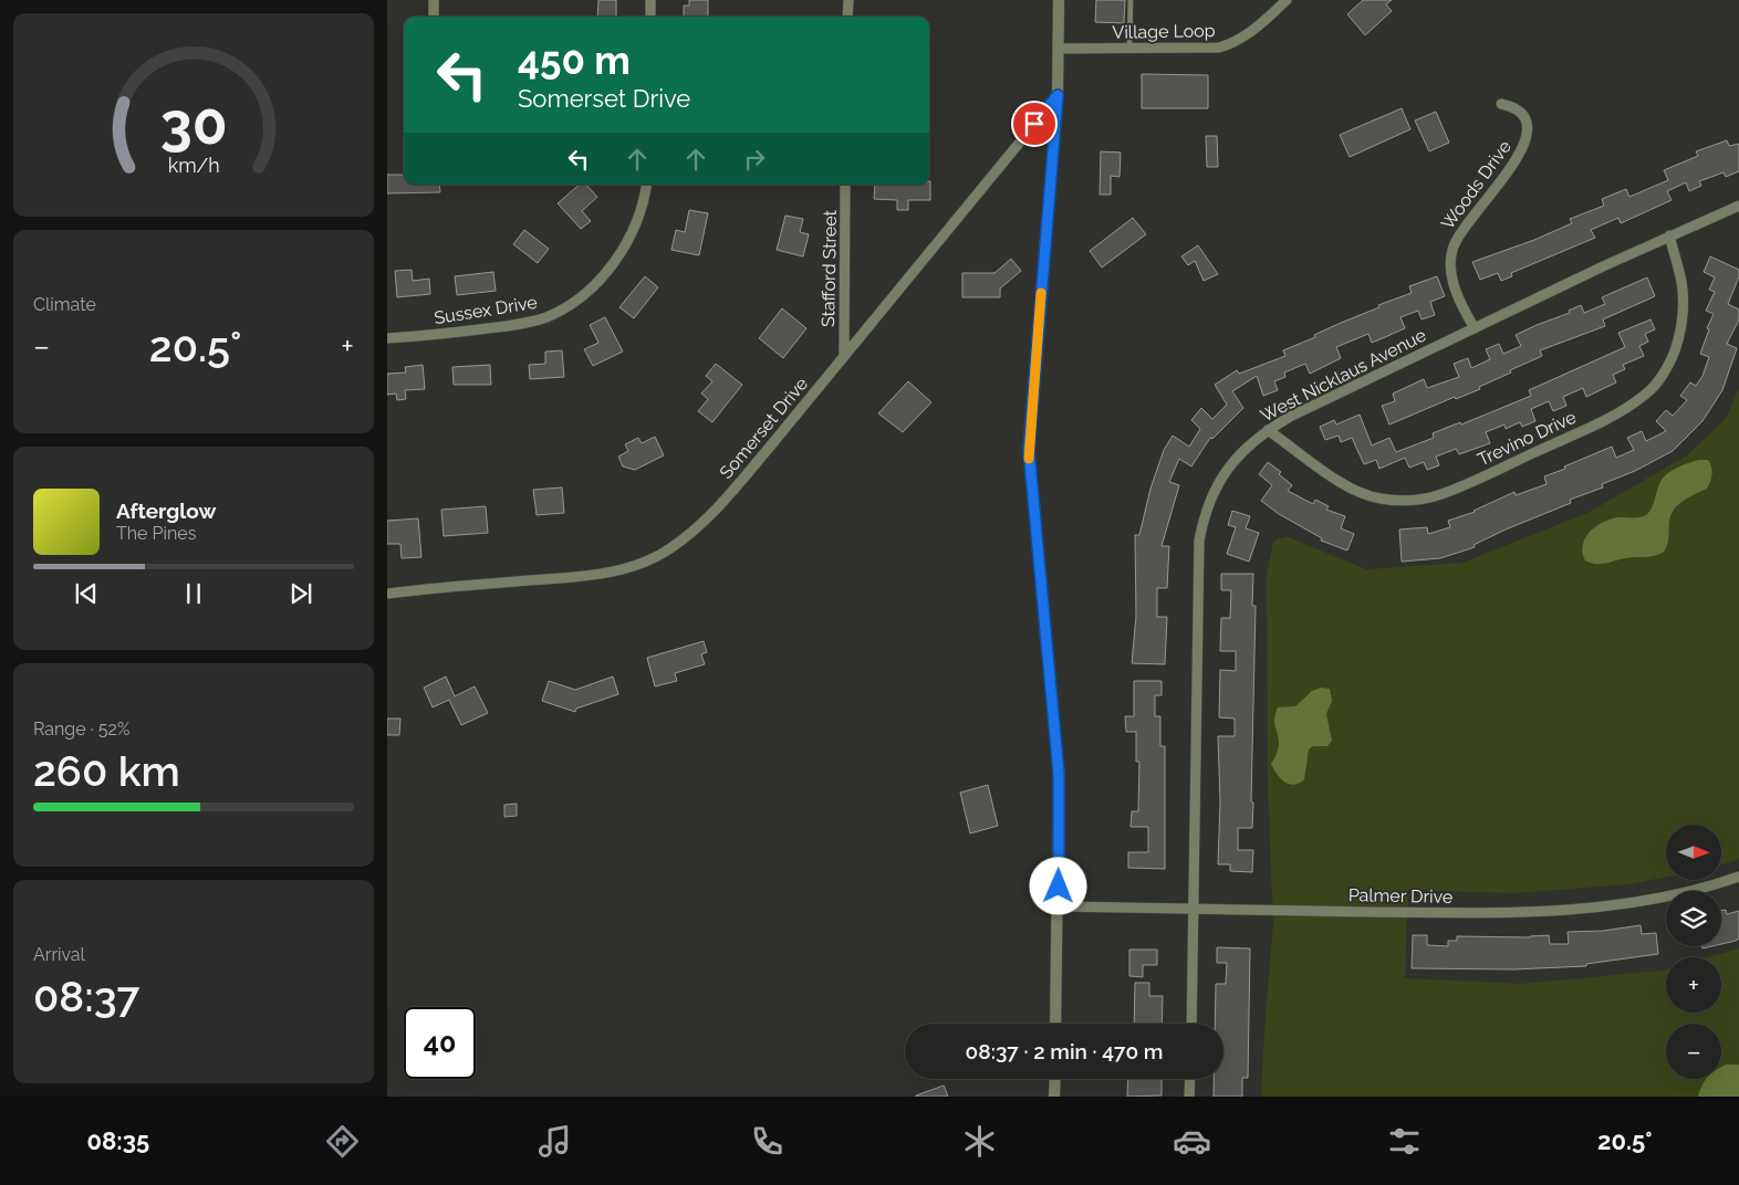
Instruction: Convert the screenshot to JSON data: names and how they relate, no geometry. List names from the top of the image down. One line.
{"streets":{"street":["Village Loop","Woods Drive","Stafford Street","Sussex Drive","West Nicklaus Avenue","Somerset Drive","Trevino Drive","Palmer Drive"]},"crossings":[["Woods Drive","West Nicklaus Avenue"],["Stafford Street","Somerset Drive"],["West Nicklaus Avenue","Trevino Drive"],["West Nicklaus Avenue","Palmer Drive"]],"north":"right","page":{"turn":["450 m","Somerset Drive"],"tile":["Climate",["Range · 52%","260 km"],["Arrival","08:37"]],"heat":["−","20.5°","+"],"song":["Afterglow","The Pines"],"map_buttons":["+","−"],"limit":"40","trip":"08:37 · 2 min · 470 m","tabs":["08:35","20.5°"],"gauge":["30","km/h"]}}
